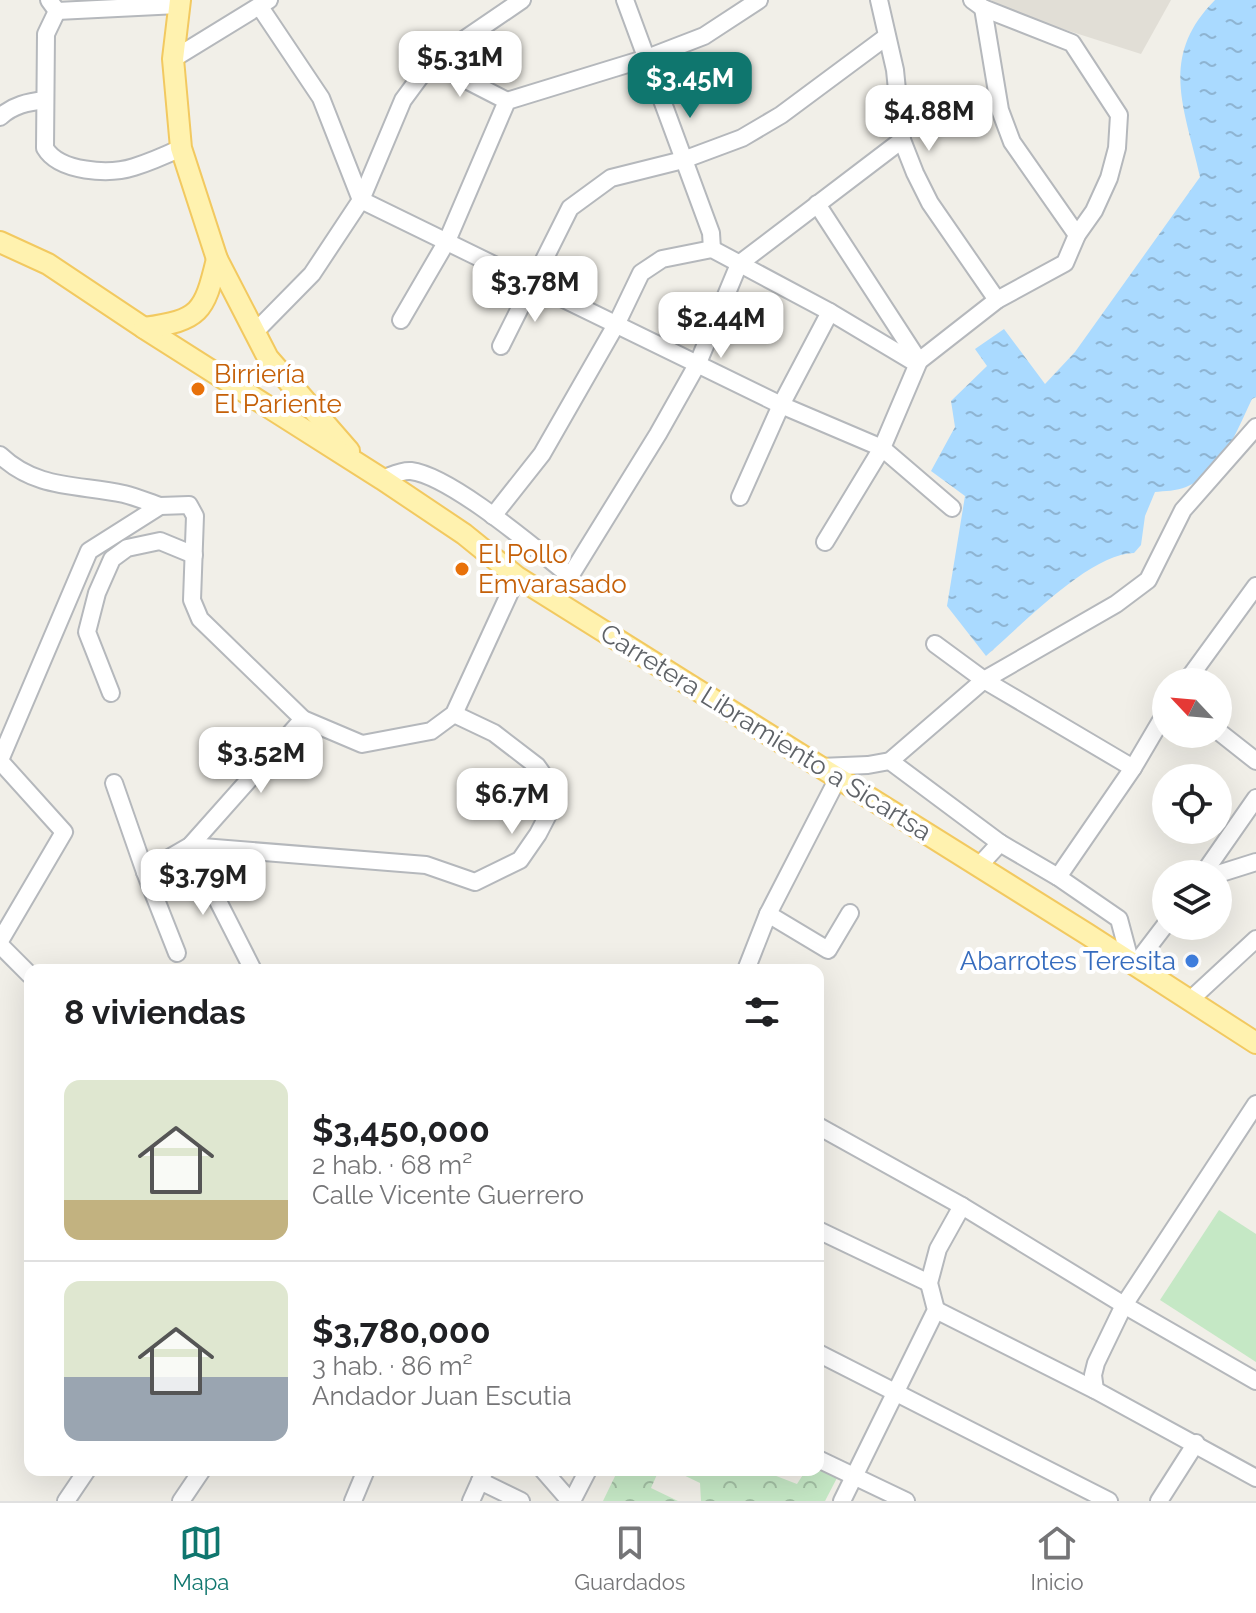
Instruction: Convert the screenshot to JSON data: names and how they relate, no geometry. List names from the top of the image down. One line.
{"streets":{"main road":["Carretera Libramiento a Sicartsa"]},"places":["Birriería El Pariente","El Pollo Emvarasado","Abarrotes Teresita"],"north":"top left","page":{"price":["$5.31M","$3.45M","$4.88M","$3.78M","$2.44M","$3.52M","$6.7M","$3.79M"],"heading":"8 viviendas","list":[{"name":"$3,450,000","note":"2 hab. · 68 m² · Calle Vicente Guerrero"},{"name":"$3,780,000","note":"3 hab. · 86 m² · Andador Juan Escutia"}],"tabs":["Mapa","Guardados","Inicio"]}}
